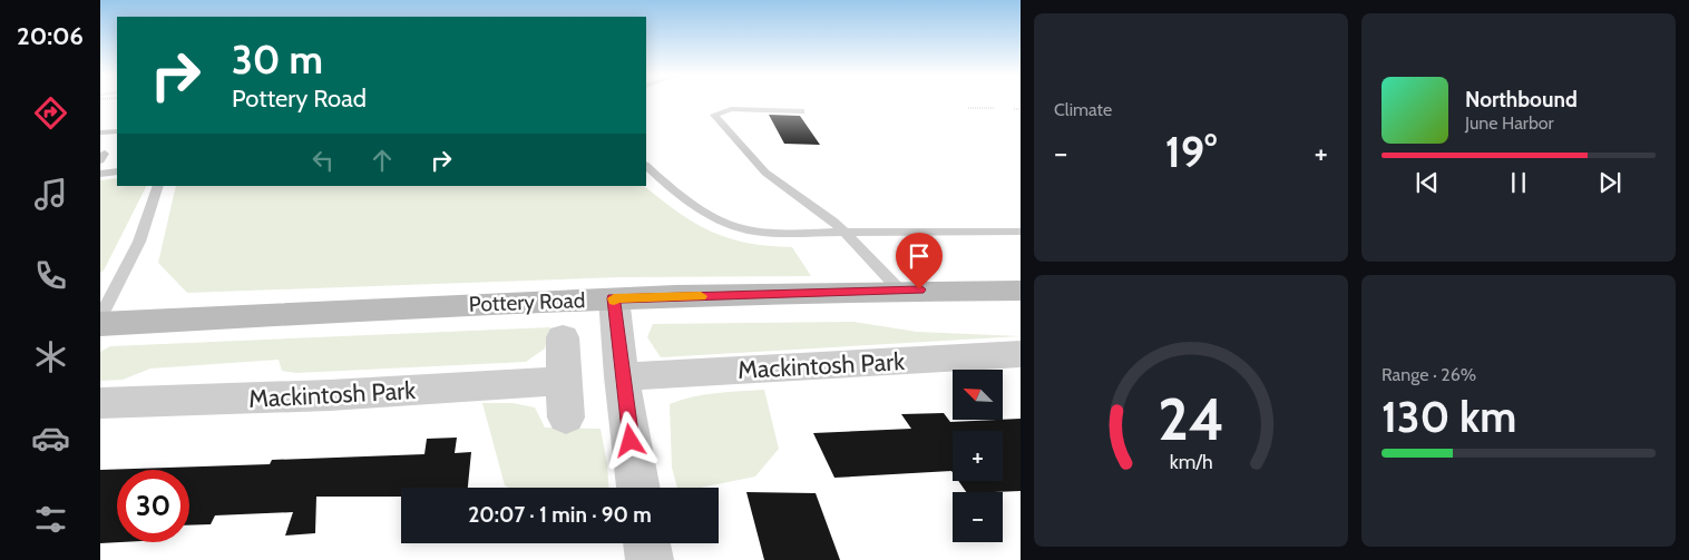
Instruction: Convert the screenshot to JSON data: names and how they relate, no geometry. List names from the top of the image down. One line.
{"streets":{"street":["Pottery Road","Mackintosh Park"]},"north":"top left","page":{"tabs":"20:06","tile":["Climate",["Range · 26%","130 km"]],"turn":["30 m","Pottery Road"],"song":["Northbound","June Harbor"],"heat":["−","19°","+"],"map_buttons":["+","−"],"limit":"30","trip":"20:07 · 1 min · 90 m","gauge":["24","km/h"]}}
